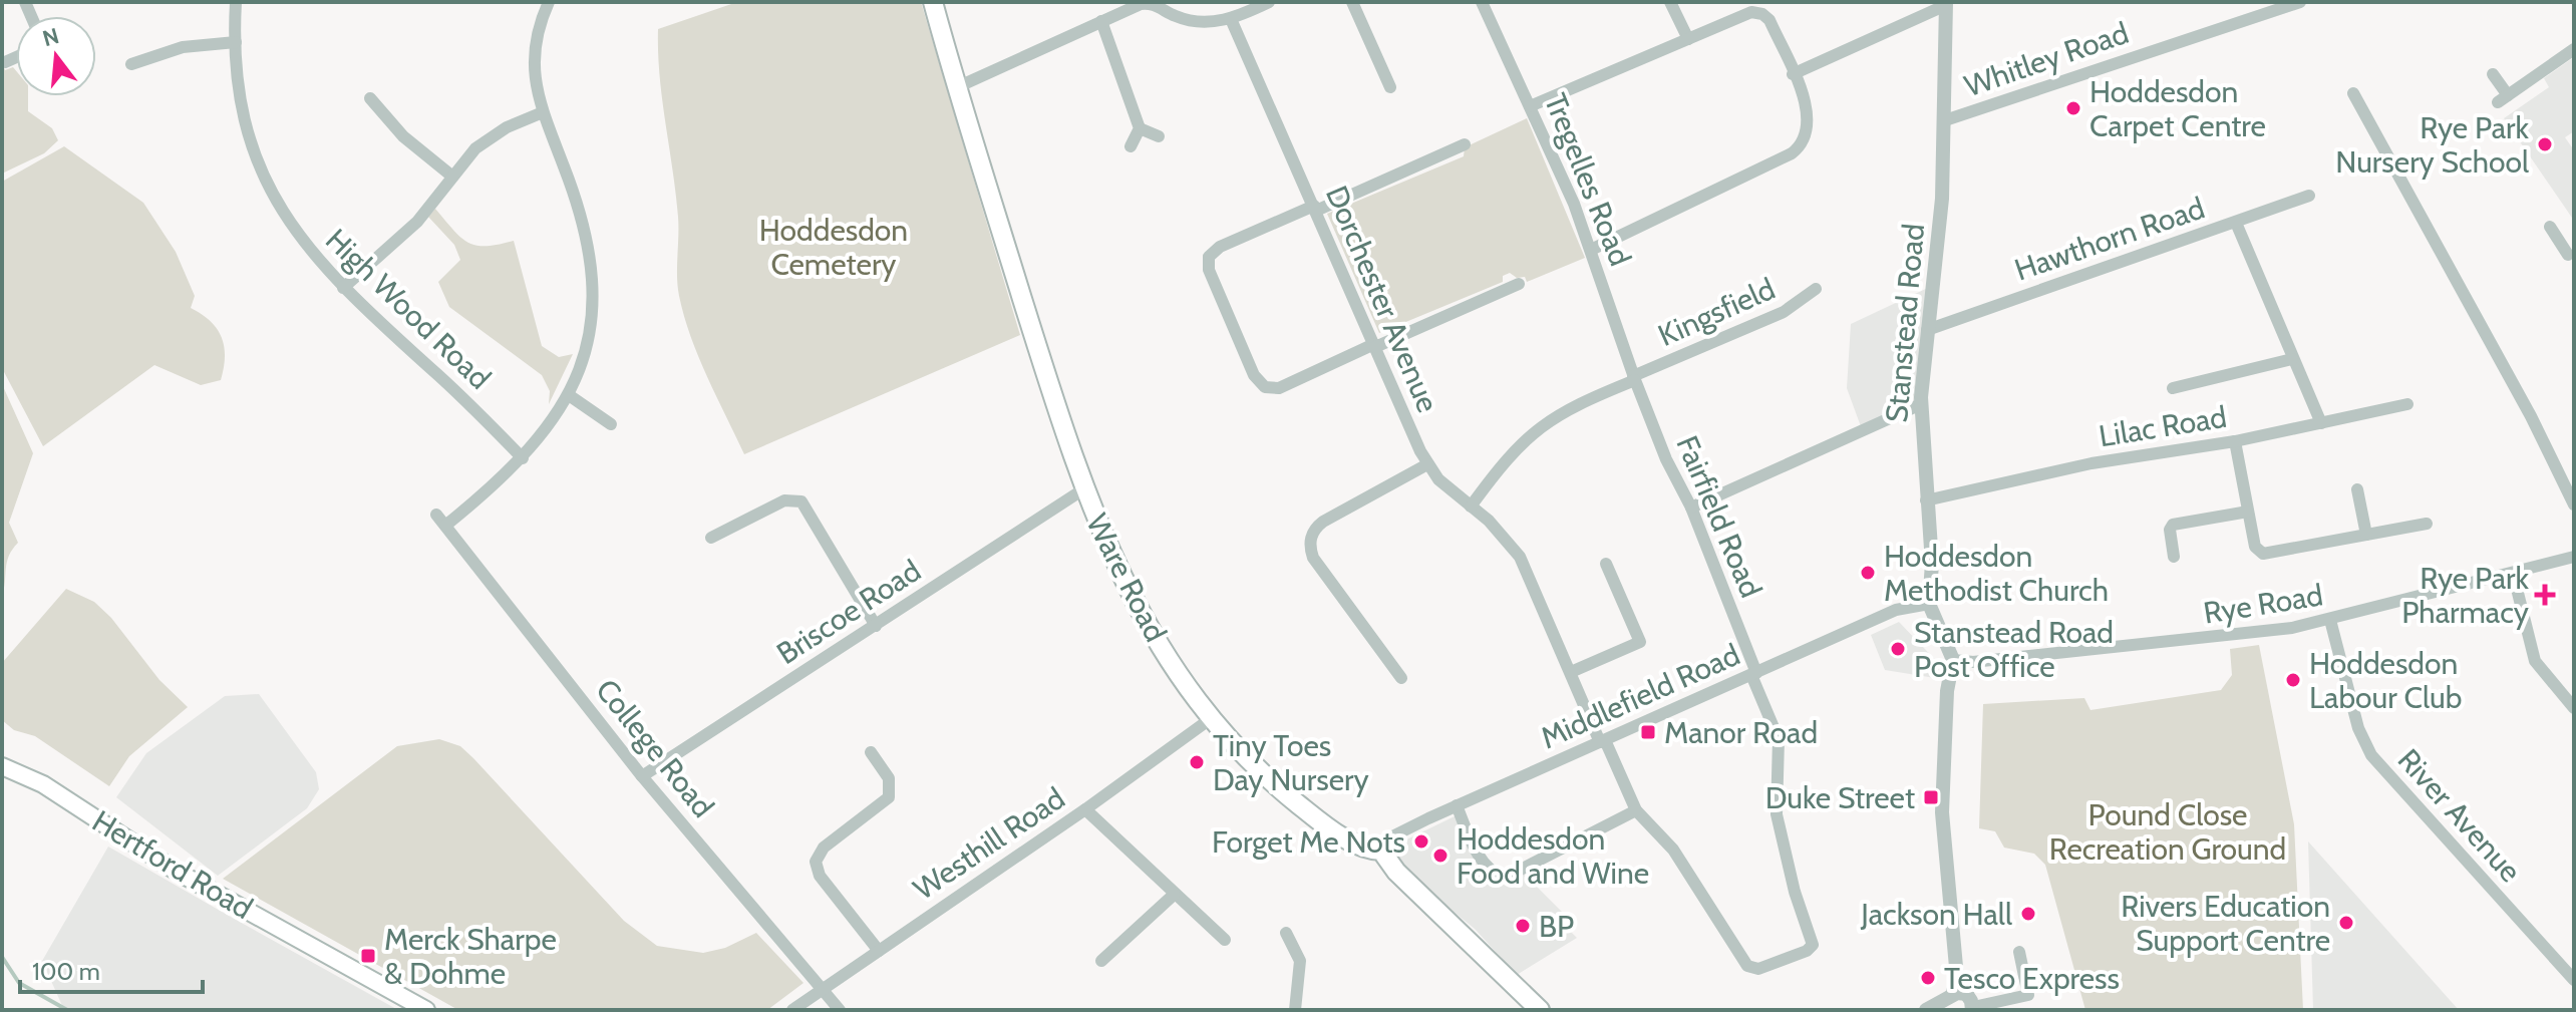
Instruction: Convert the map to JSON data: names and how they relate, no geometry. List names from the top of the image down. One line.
{"streets":{"main road":["Ware Road","Hertford Road"],"street":["Whitley Road","Tregelles Road","Hawthorn Road","Dorchester Avenue","High Wood Road","Kingsfield","Stanstead Road","Lilac Road","Fairfield Road","Rye Road","Briscoe Road","Middlefield Road","College Road","River Avenue","Westhill Road"]},"crossings":[["Whitley Road","Stanstead Road"],["Tregelles Road","Kingsfield"],["Tregelles Road","Fairfield Road"],["Hawthorn Road","Stanstead Road"],["Dorchester Avenue","Kingsfield"],["Dorchester Avenue","Fairfield Road"],["Dorchester Avenue","Middlefield Road"],["Kingsfield","Fairfield Road"],["Stanstead Road","Lilac Road"],["Stanstead Road","Rye Road"],["Stanstead Road","Middlefield Road"],["Fairfield Road","Middlefield Road"],["Ware Road","Briscoe Road"],["Ware Road","Middlefield Road"],["Ware Road","Westhill Road"],["Rye Road","River Avenue"],["Briscoe Road","College Road"],["College Road","Westhill Road"]],"parks":["Hoddesdon Cemetery","Pound Close Recreation Ground"],"places":{"other":["Hoddesdon Carpet Centre","Rye Park Nursery School","Hoddesdon Methodist Church","Stanstead Road Post Office","Hoddesdon Labour Club","Tiny Toes Day Nursery","Forget Me Nots","Hoddesdon Food and Wine","Jackson Hall","Rivers Education Support Centre","BP","Tesco Express"],"health":["Rye Park Pharmacy"],"transit":["Manor Road","Duke Street","Merck Sharpe & Dohme"]},"scale_bar":"100 m","north":"top"}
